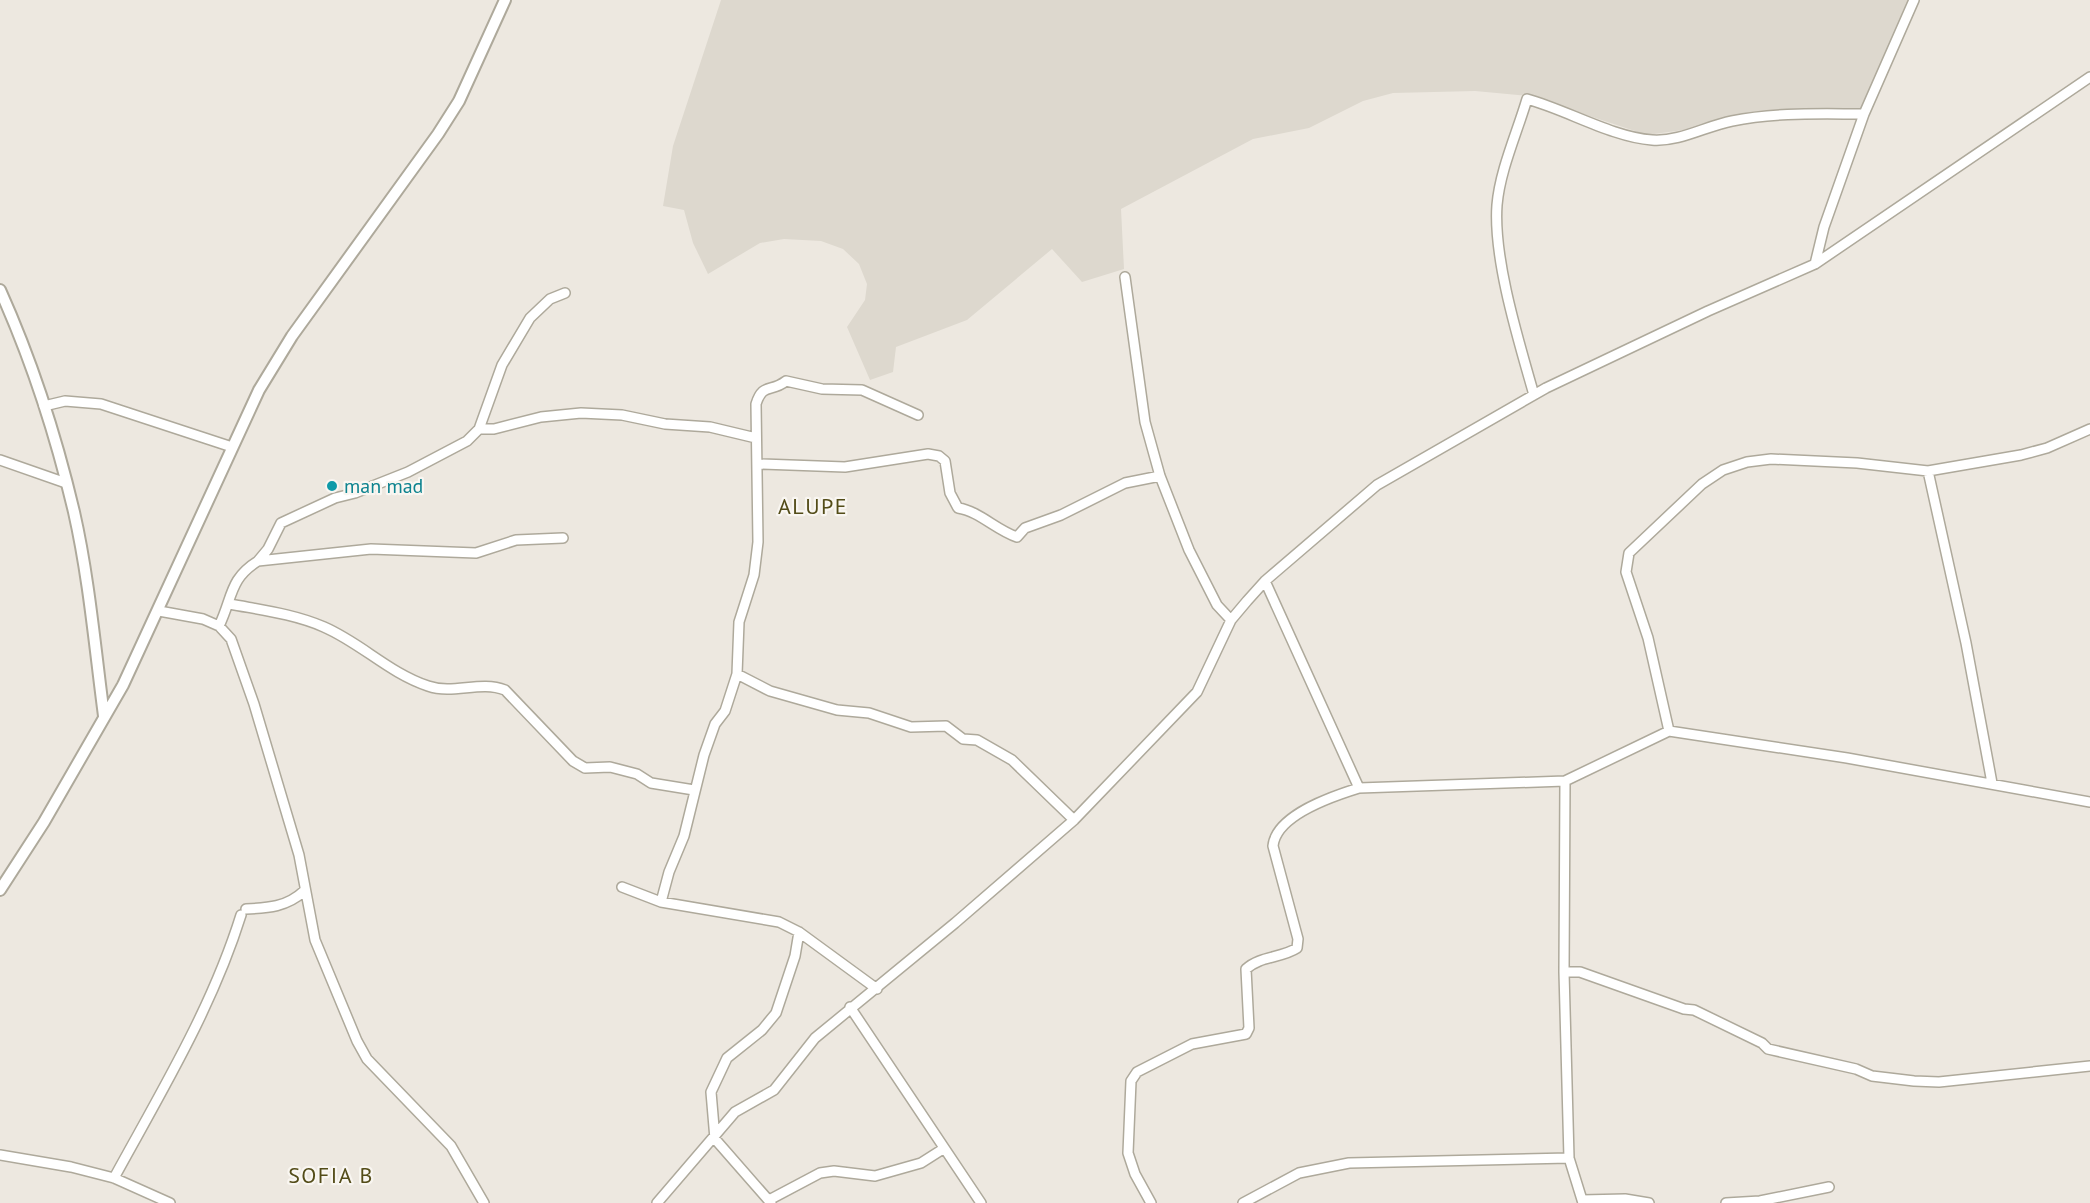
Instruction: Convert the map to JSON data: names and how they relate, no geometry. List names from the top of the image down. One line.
{"districts":["ALUPE","SOFIA B"],"places":["man mad"]}
